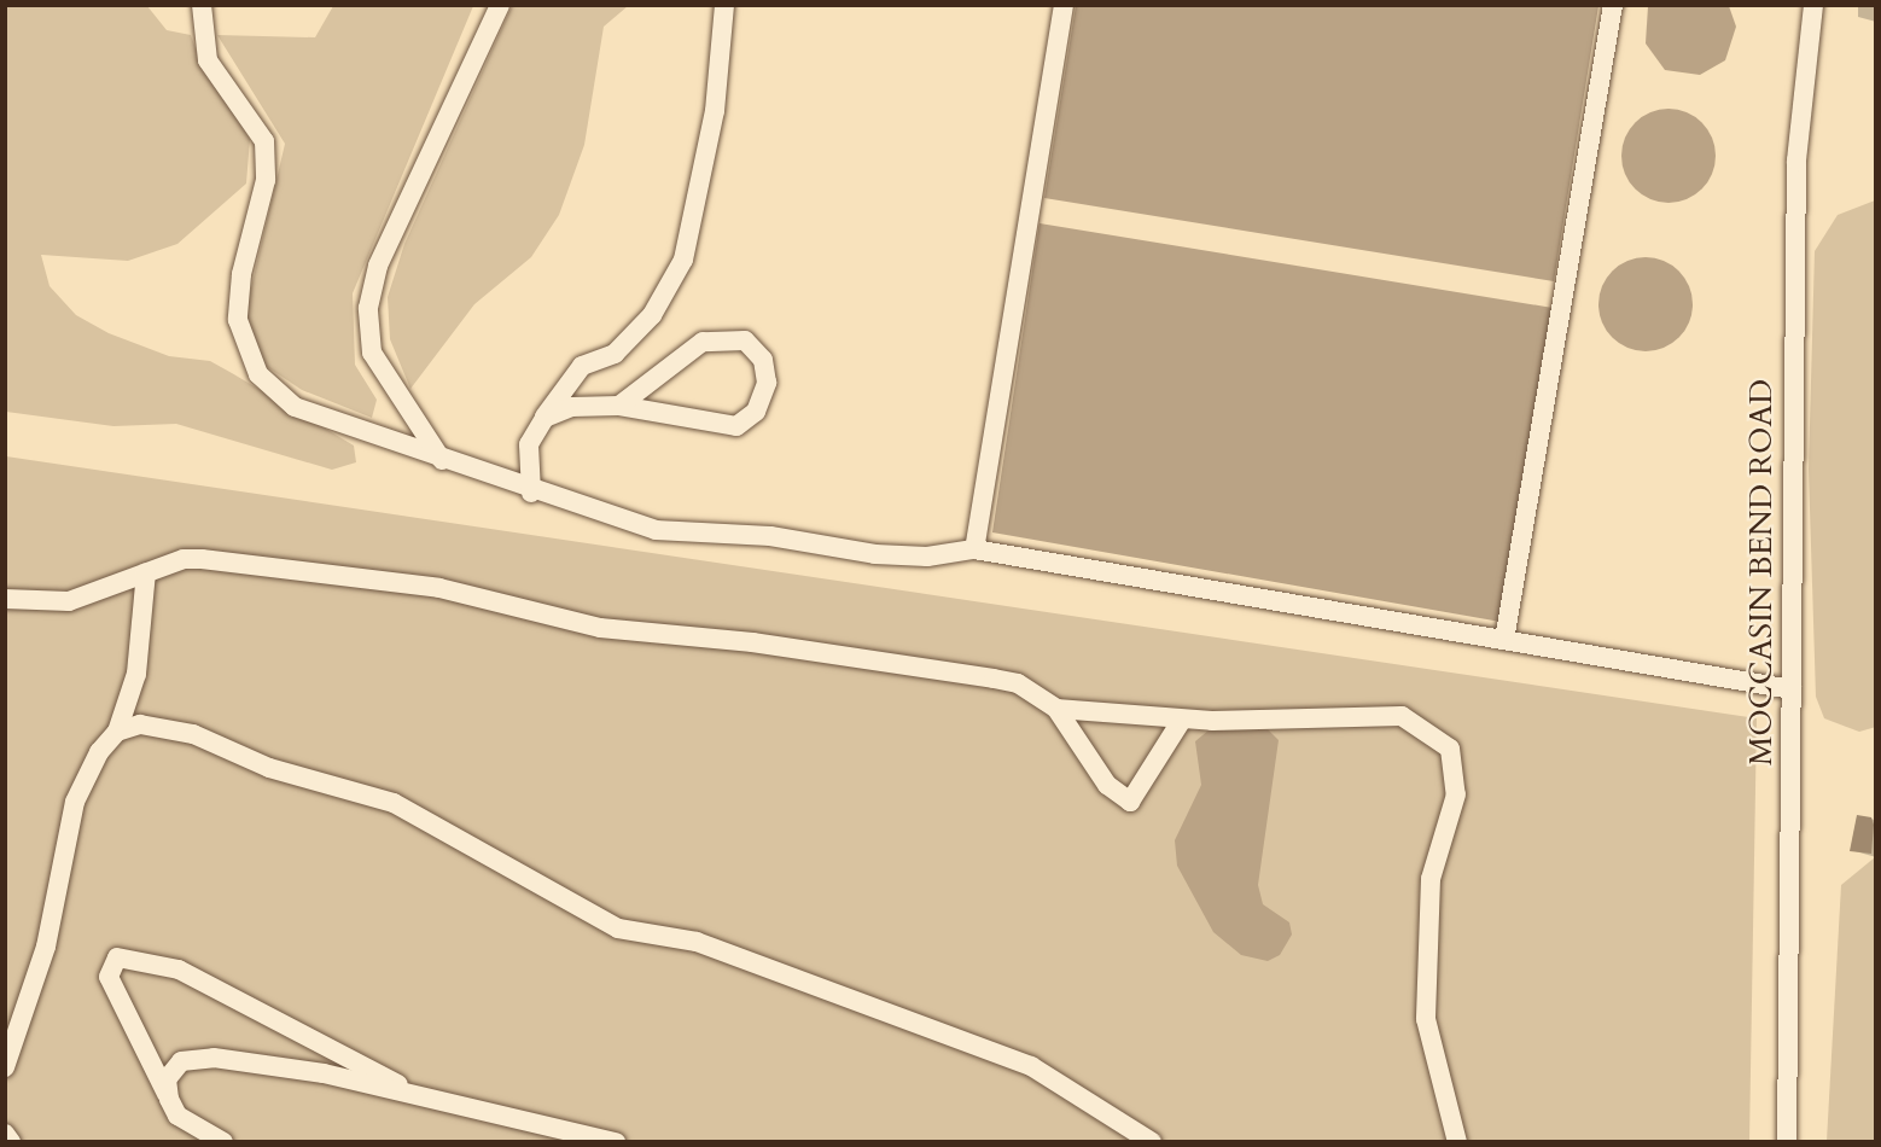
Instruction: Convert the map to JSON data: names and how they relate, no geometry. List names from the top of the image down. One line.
{"streets":{"street":["MOCCASIN BEND ROAD"]}}
